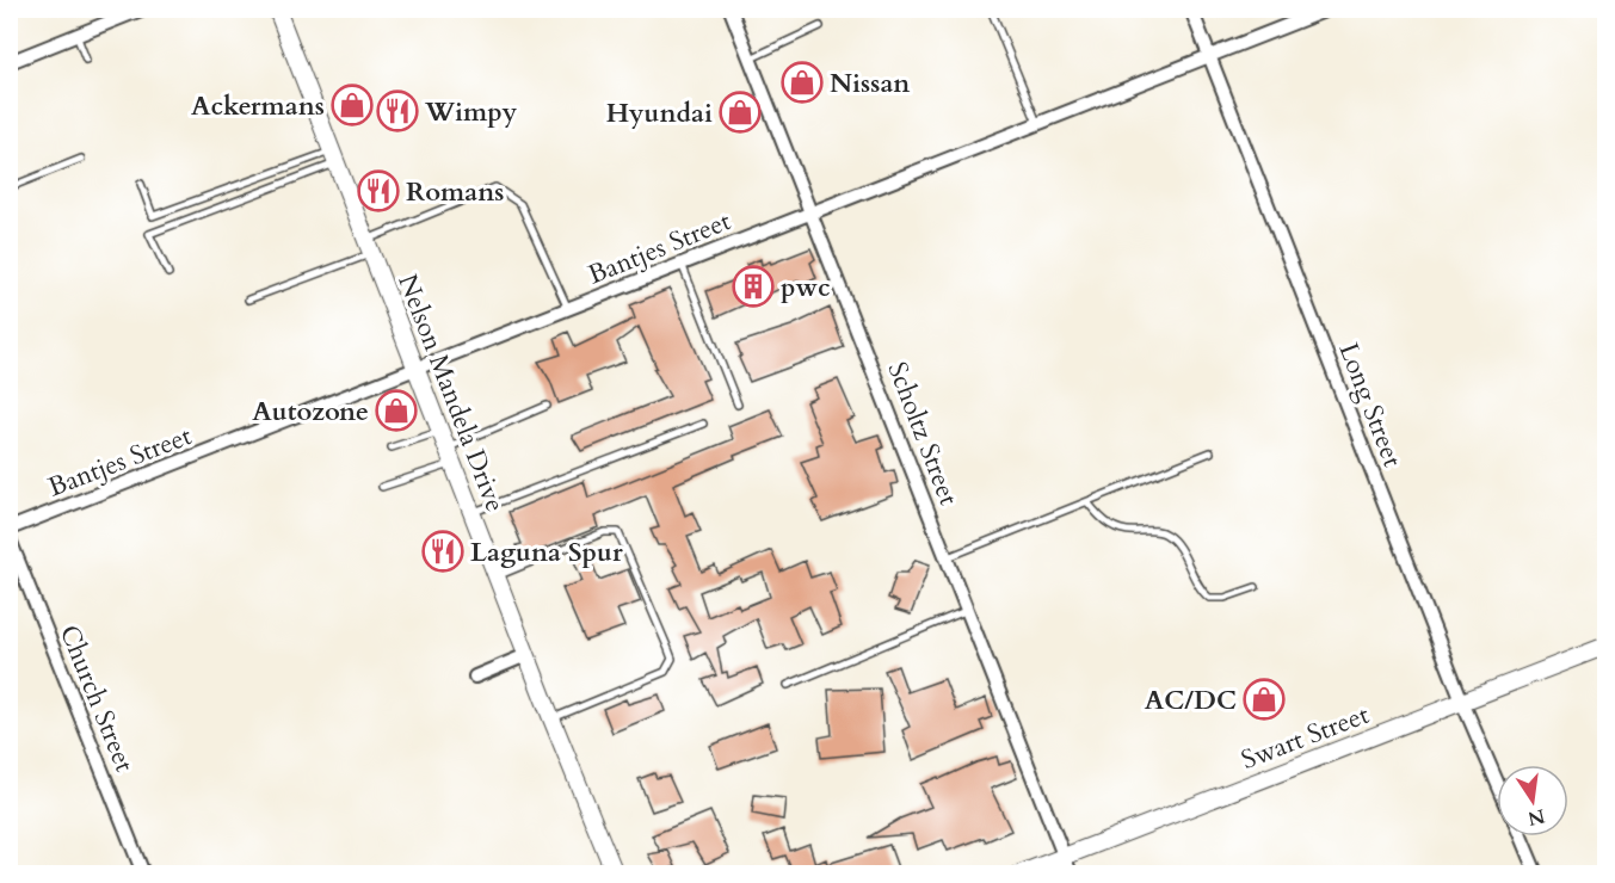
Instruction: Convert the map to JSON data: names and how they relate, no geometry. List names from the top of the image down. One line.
{"streets":{"main road":["Nelson Mandela Drive","Swart Street"],"street":["Bantjes Street","Long Street","Scholtz Street","Church Street"]},"crossings":[["Bantjes Street","Nelson Mandela Drive"],["Bantjes Street","Long Street"],["Bantjes Street","Scholtz Street"],["Long Street","Swart Street"],["Scholtz Street","Swart Street"]],"places":{"shop":["Nissan","Ackermans","Hyundai","Autozone","AC/DC"],"restaurant":["Wimpy","Romans","Laguna Spur"],"building":["pwc"]},"north":"bottom"}
